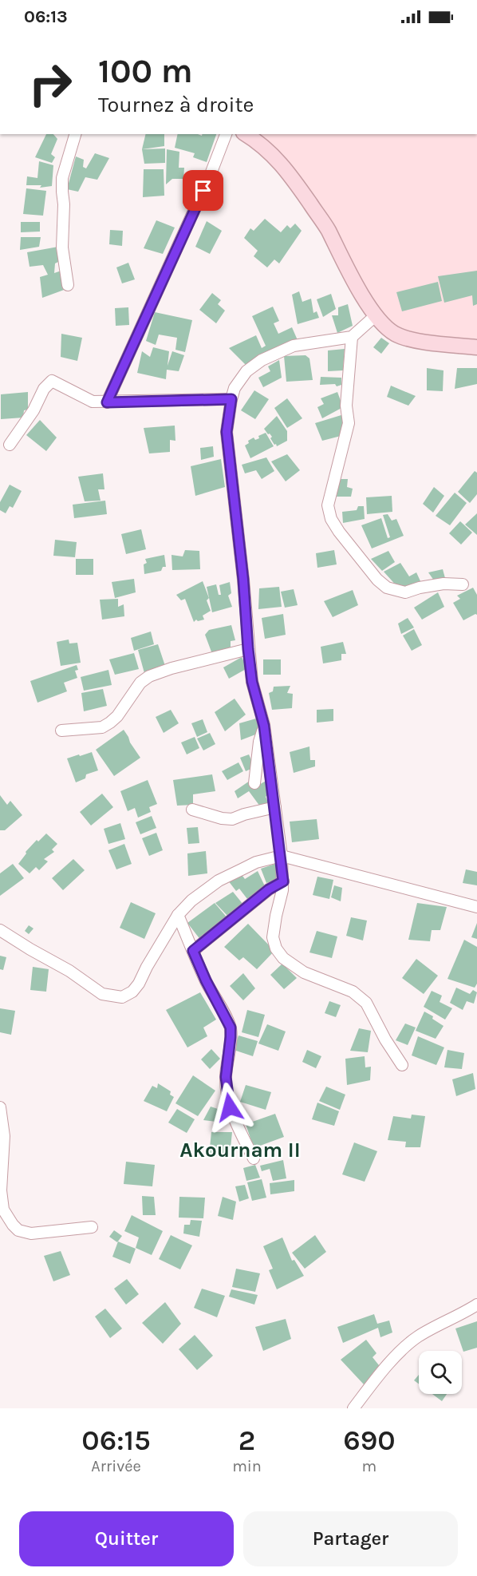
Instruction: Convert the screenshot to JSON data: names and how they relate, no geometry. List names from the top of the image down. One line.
{"districts":["Akournam II"],"page":{"status":"06:13","turn":["100 m","Tournez à droite"],"eta":["06:15","Arrivée","2","min","690","m"],"buttons":["Quitter","Partager"]}}
